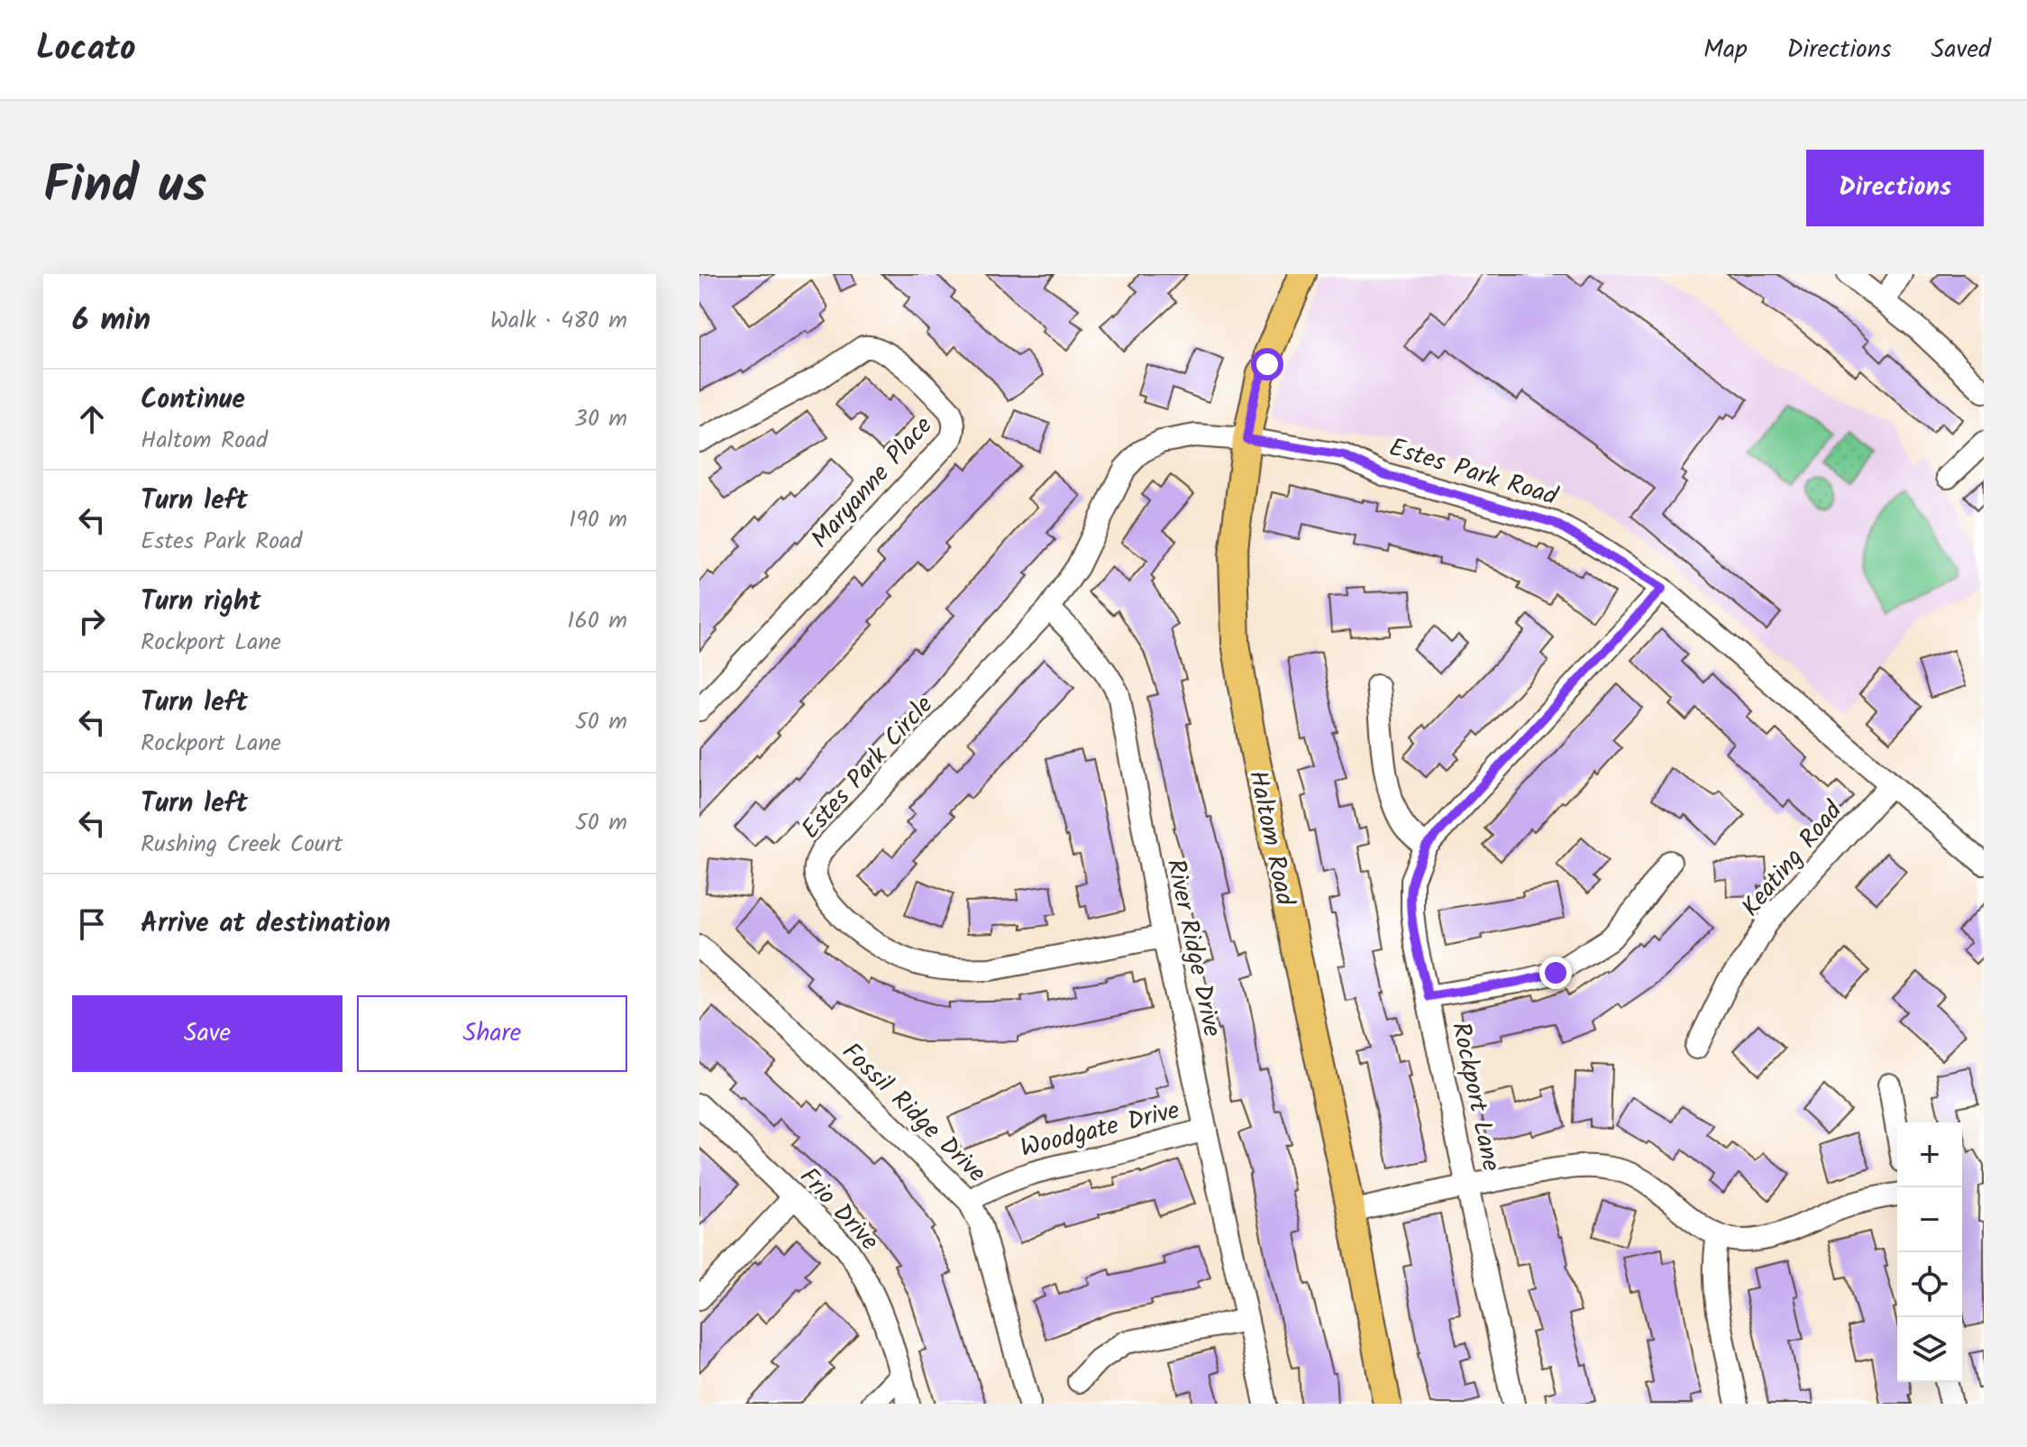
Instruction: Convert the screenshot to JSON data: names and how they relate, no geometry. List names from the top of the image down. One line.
{"streets":{"main road":["Haltom Road"],"street":["Estes Park Road","Maryanne Place","Estes Park Circle","Keating Road","River Ridge Drive","Rockport Lane","Fossil Ridge Drive","Woodgate Drive","Frio Drive"]},"crossings":[["Estes Park Road","Estes Park Circle"],["Estes Park Road","Haltom Road"],["Estes Park Road","Keating Road"],["Estes Park Road","Rockport Lane"],["Estes Park Circle","River Ridge Drive"],["River Ridge Drive","Woodgate Drive"],["Fossil Ridge Drive","Woodgate Drive"]],"page":{"header":"Locato","nav":["Map","Directions","Saved"],"title":"Find us","buttons":["Directions",["Save","Share"]],"heading":["6 min","Walk · 480 m"],"list":[["Continue","Haltom Road","30 m"],["Turn left","Estes Park Road","190 m"],["Turn right","Rockport Lane","160 m"],["Turn left","Rockport Lane","50 m"],["Turn left","Rushing Creek Court","50 m"],"Arrive at destination"],"map_buttons":["+","−"]}}
